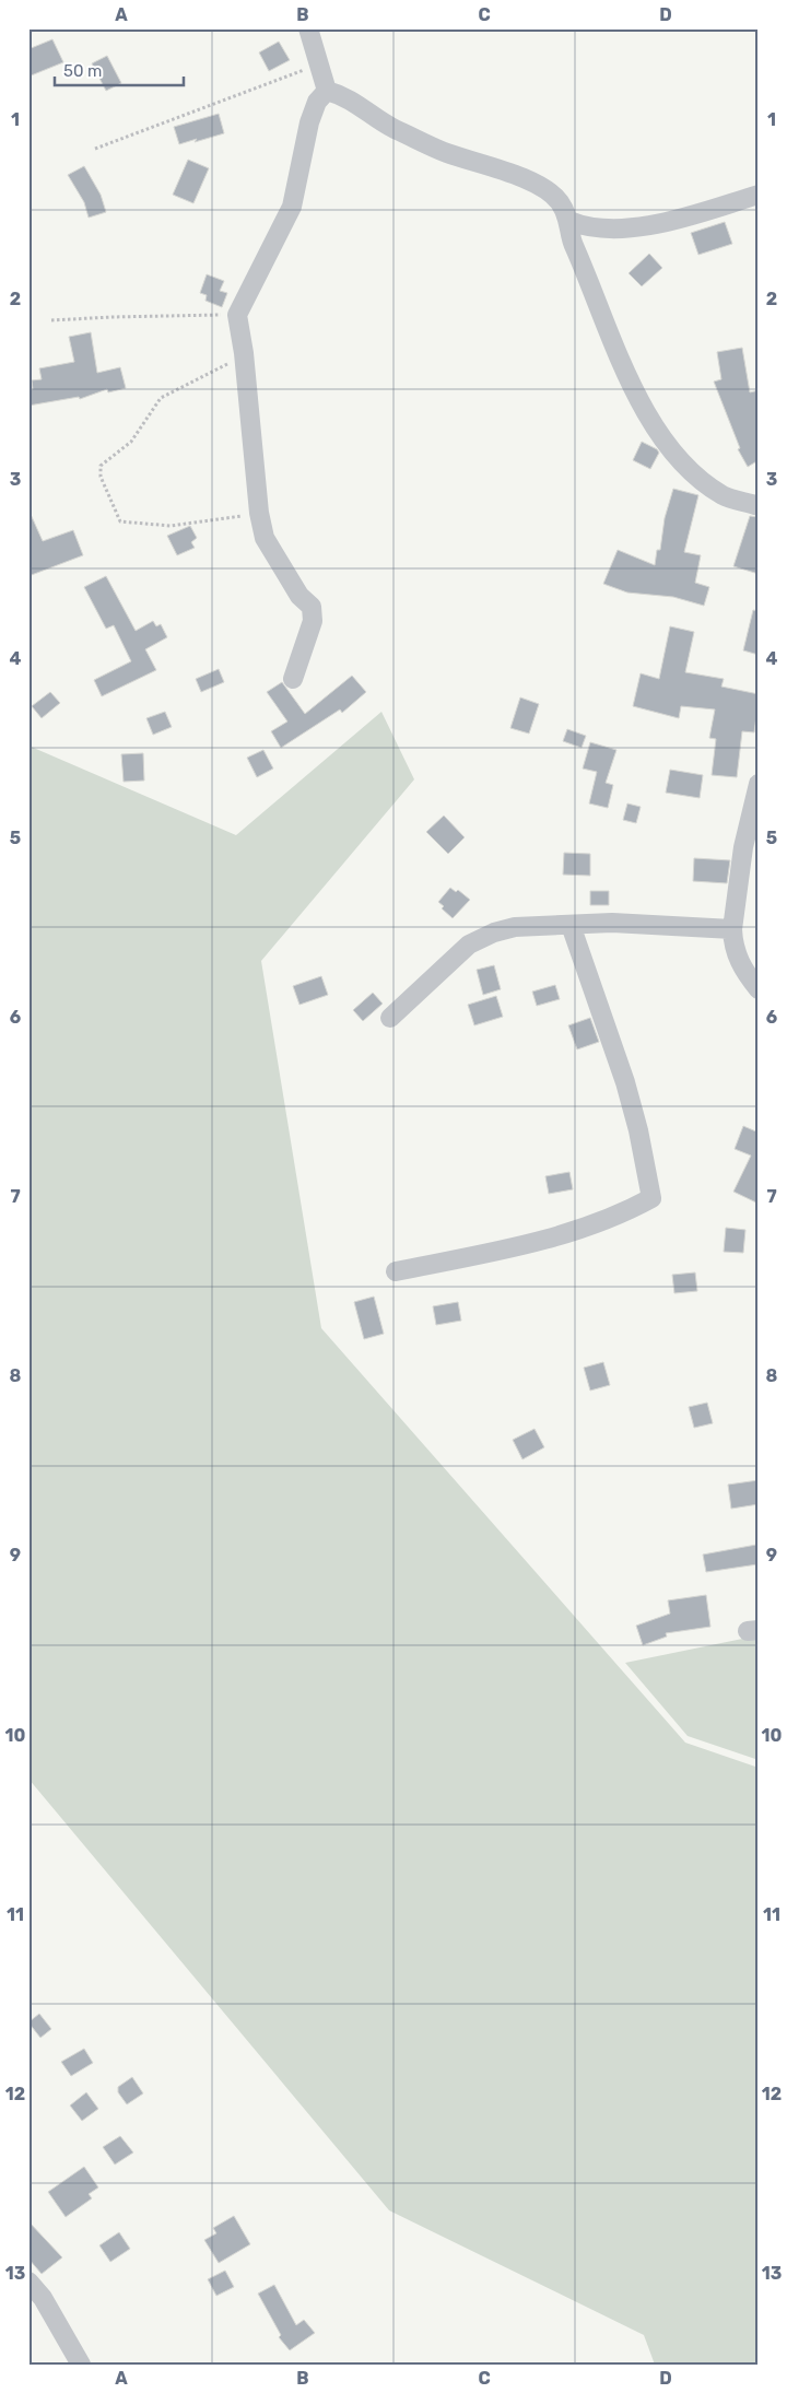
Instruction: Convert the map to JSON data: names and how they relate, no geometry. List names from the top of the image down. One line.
{"scale_bar":"50 m","grid":{"columns":["A","B","C","D"],"rows":["1","2","3","4","5","6","7","8","9","10","11","12","13"]}}
